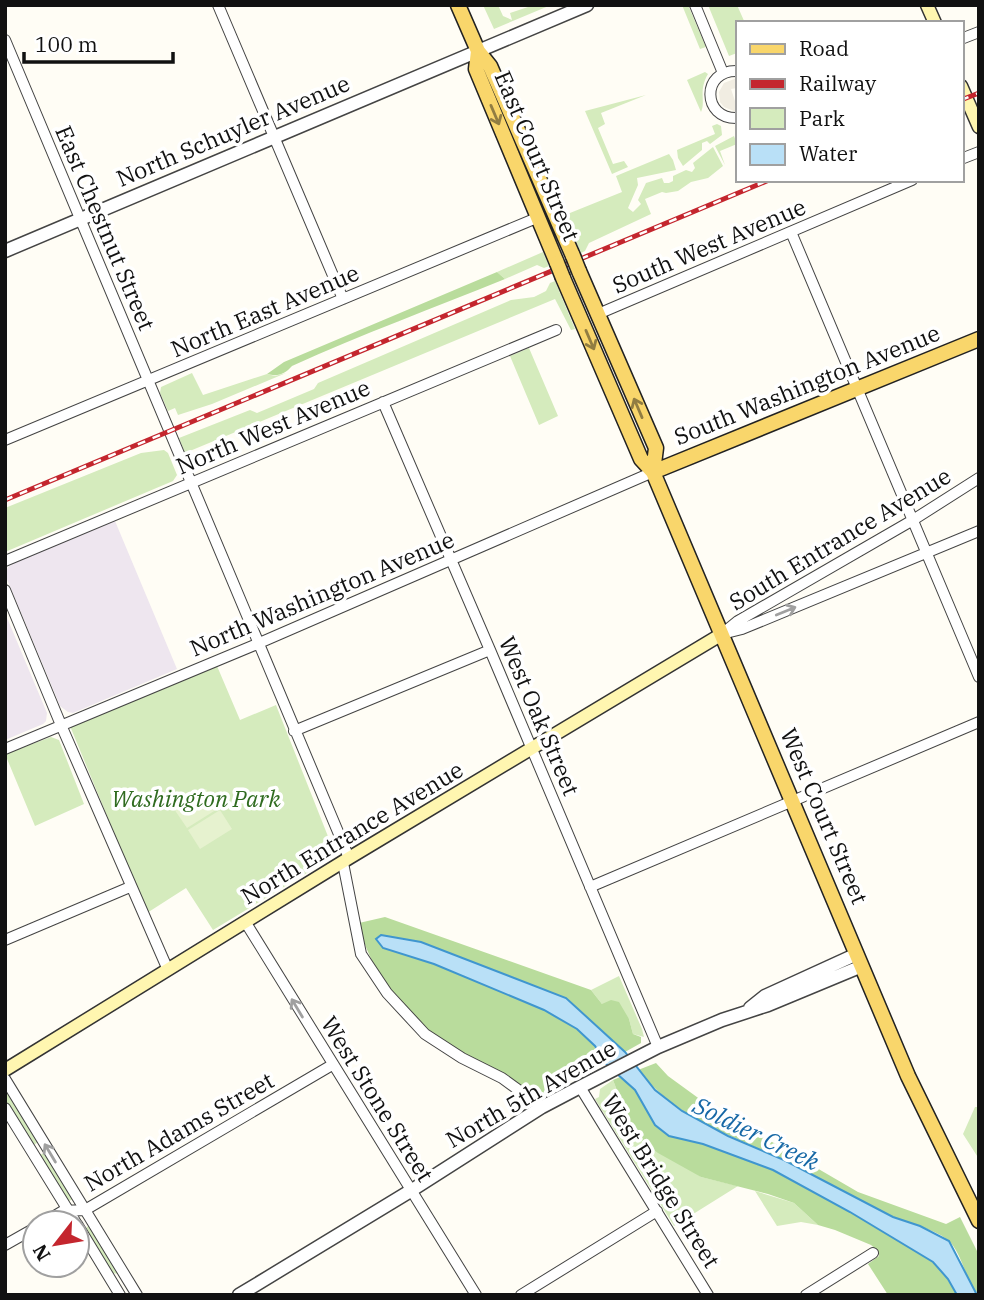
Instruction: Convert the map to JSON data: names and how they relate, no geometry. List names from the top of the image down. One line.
{"streets":{"main road":["East Court Street","South Washington Avenue","West Court Street","North Entrance Avenue"],"street":["North Schuyler Avenue","East Chestnut Street","South West Avenue","North East Avenue","North West Avenue","South Entrance Avenue","North Washington Avenue","West Oak Street","North 5th Avenue","West Stone Street","North Adams Street","West Bridge Street"]},"crossings":[["North Schuyler Avenue","East Court Street"],["North Schuyler Avenue","East Chestnut Street"],["East Court Street","North East Avenue"],["East Court Street","West Court Street"],["East Chestnut Street","North East Avenue"],["East Chestnut Street","North West Avenue"],["East Chestnut Street","North Washington Avenue"],["East Chestnut Street","North Entrance Avenue"],["East Chestnut Street","North 5th Avenue"],["South West Avenue","West Court Street"],["South Washington Avenue","North Washington Avenue"],["South Washington Avenue","West Court Street"],["North West Avenue","West Oak Street"],["South Entrance Avenue","West Court Street"],["South Entrance Avenue","North Entrance Avenue"],["North Washington Avenue","West Oak Street"],["North Washington Avenue","West Court Street"],["West Oak Street","North Entrance Avenue"],["West Oak Street","North 5th Avenue"],["West Court Street","North Entrance Avenue"],["West Court Street","North 5th Avenue"],["North Entrance Avenue","West Stone Street"],["North 5th Avenue","West Stone Street"],["North 5th Avenue","West Bridge Street"],["West Stone Street","North Adams Street"]],"one_way":["West Stone Street"],"water":["Soldier Creek"],"parks":["Washington Park"],"legend":["Road","Railway","Park","Water"],"scale_bar":"100 m","north":"bottom left"}
